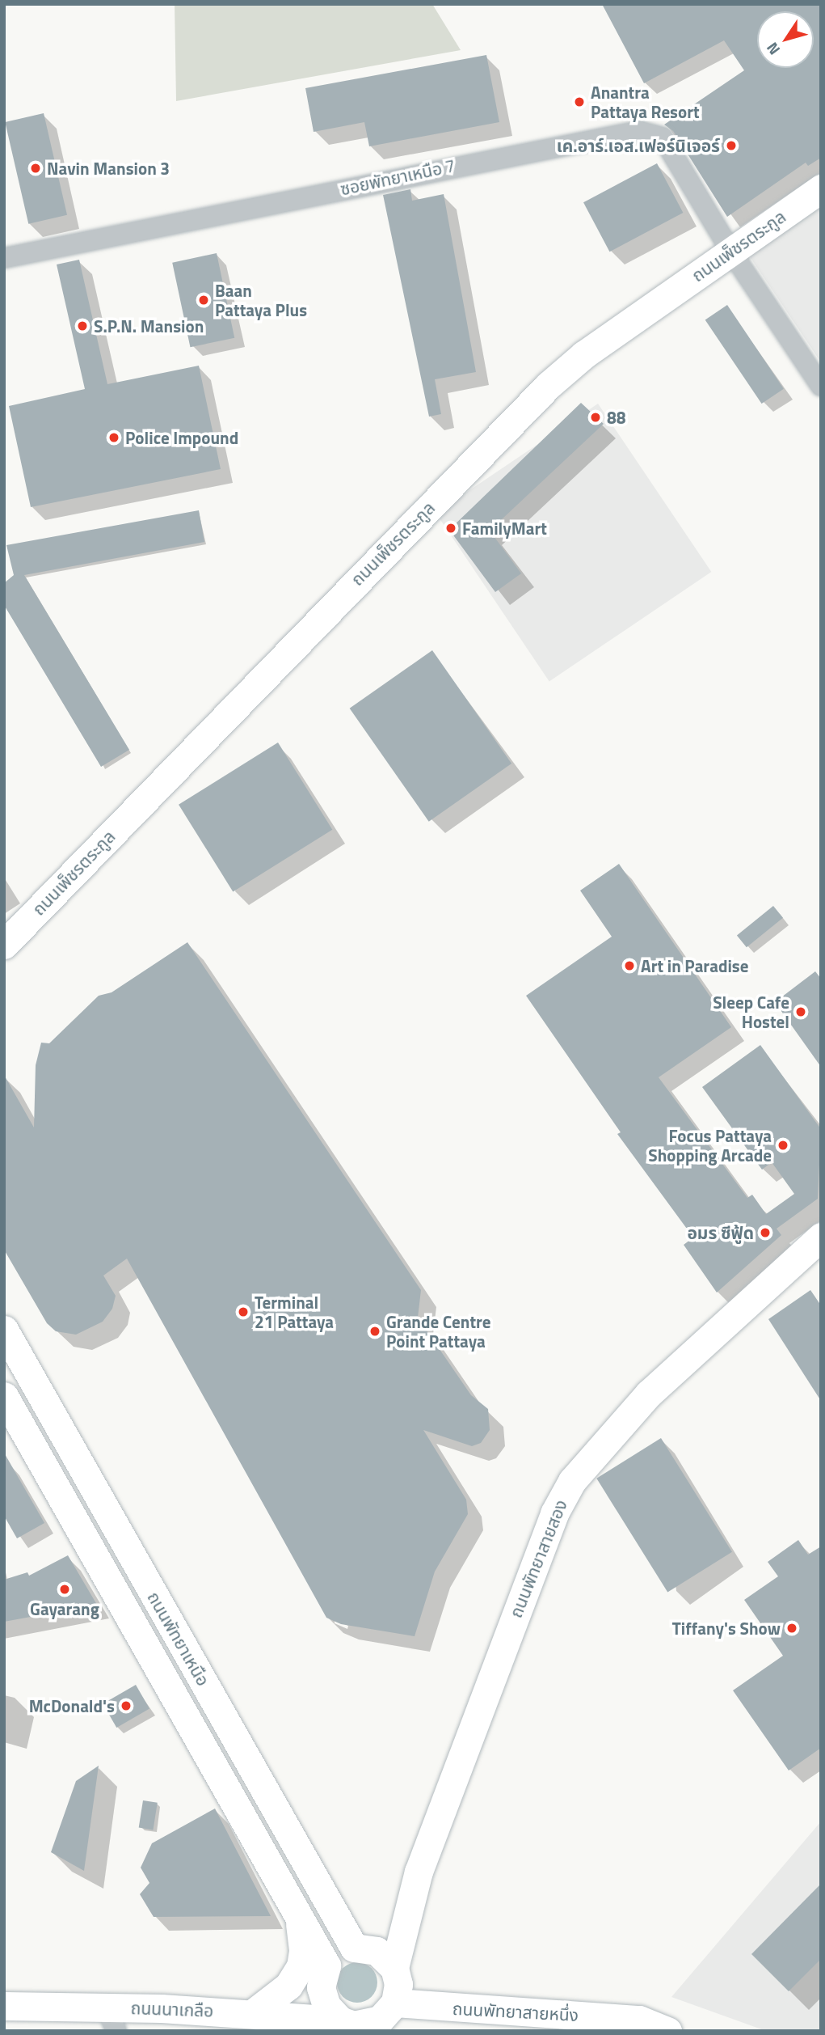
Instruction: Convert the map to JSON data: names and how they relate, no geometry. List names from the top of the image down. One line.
{"streets":{"main road":["ถนนเพ็ชรตระกูล","ถนนพัทยาสายสอง","ถนนพัทยาเหนือ","ถนนนาเกลือ","ถนนพัทยาสายหนึ่ง"],"street":["ซอยพัทยาเหนือ 7"]},"crossings":[["ซอยพัทยาเหนือ 7","ถนนเพ็ชรตระกูล"],["ถนนพัทยาสายสอง","ถนนพัทยาเหนือ"],["ถนนพัทยาสายสอง","ถนนพัทยาสายหนึ่ง"],["ถนนพัทยาเหนือ","ถนนนาเกลือ"],["ถนนพัทยาเหนือ","ถนนพัทยาสายหนึ่ง"],["ถนนนาเกลือ","ถนนพัทยาสายหนึ่ง"]],"places":["Anantra Pattaya Resort","เค.อาร์.เอส.เฟอร์นิเจอร์","Navin Mansion 3","Baan Pattaya Plus","S.P.N. Mansion","88","Police Impound","FamilyMart","Art in Paradise","Sleep Cafe Hostel","Focus Pattaya Shopping Arcade","อมร ซีฟู้ด","Terminal 21 Pattaya","Grande Centre Point Pattaya","Gayarang","Tiffany's Show","McDonald's"],"north":"bottom left"}
